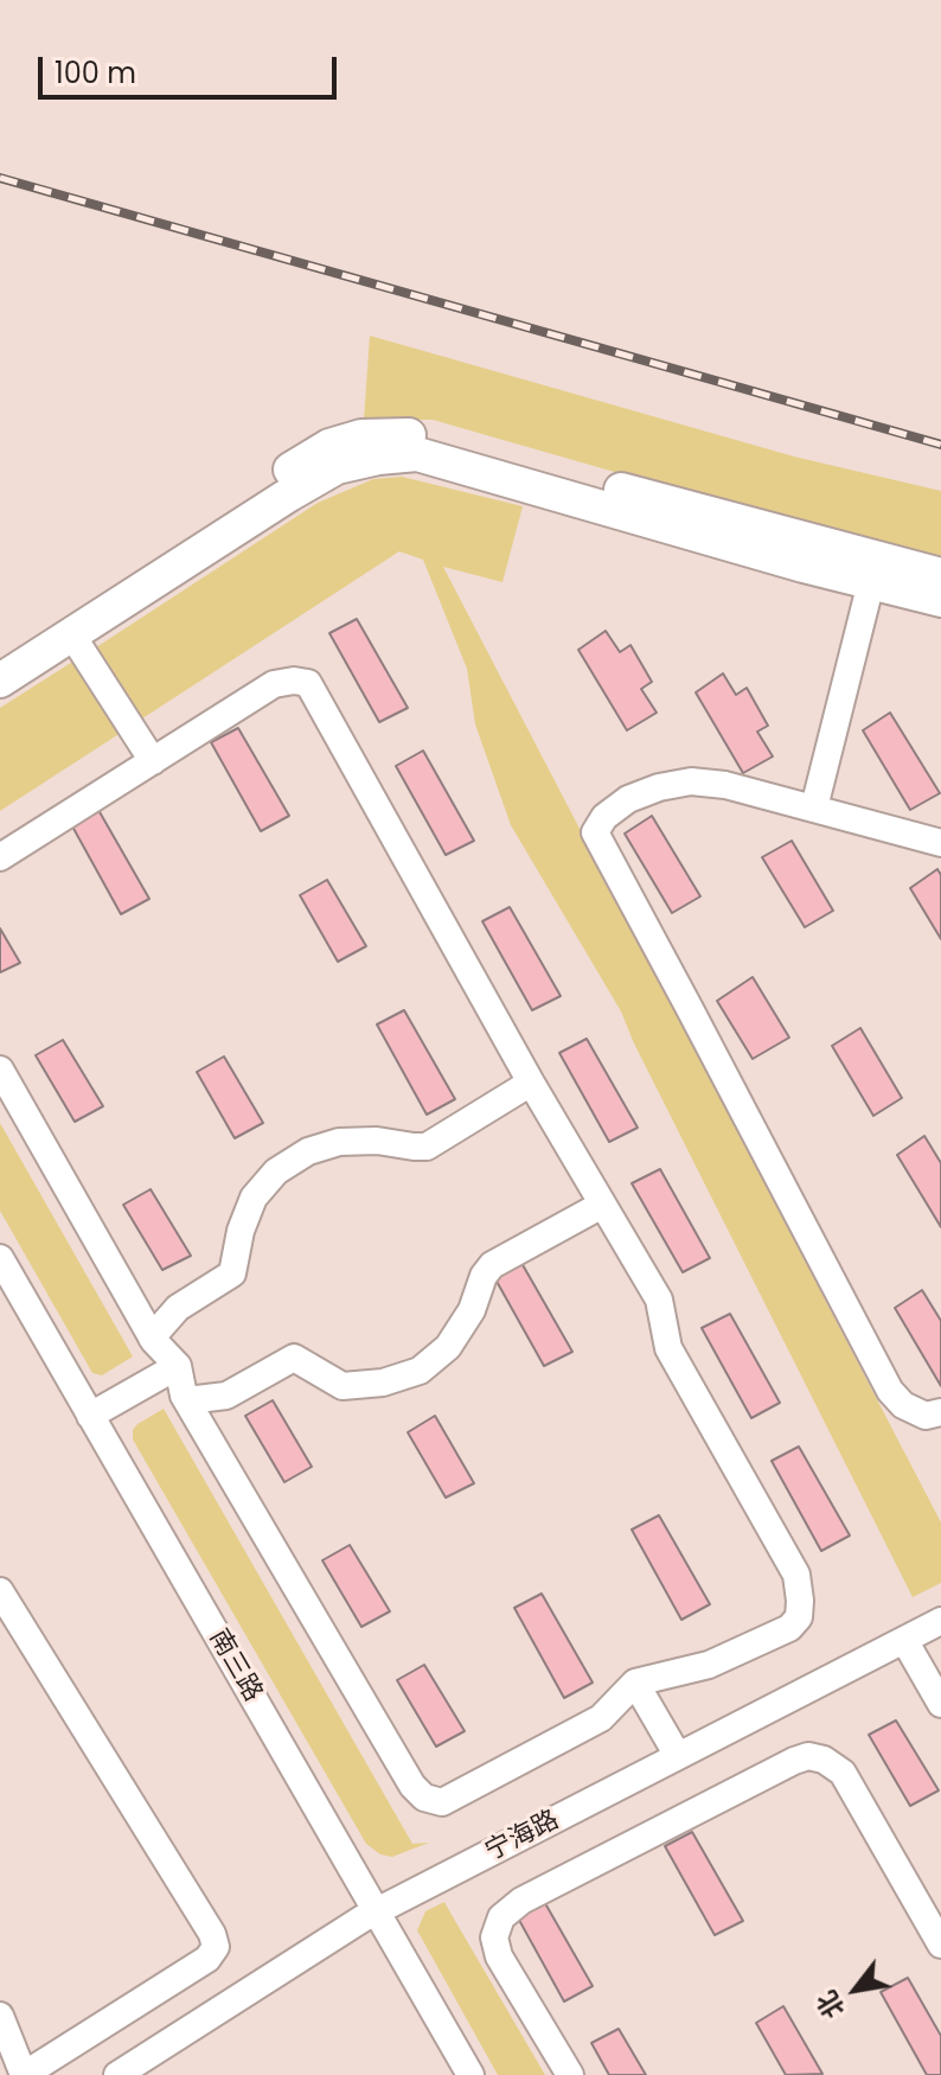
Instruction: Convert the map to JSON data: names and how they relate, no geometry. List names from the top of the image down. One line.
{"streets":{"street":["南三路","宁海路"]},"crossings":[["南三路","宁海路"]],"scale_bar":"100 m","north":"bottom left"}
